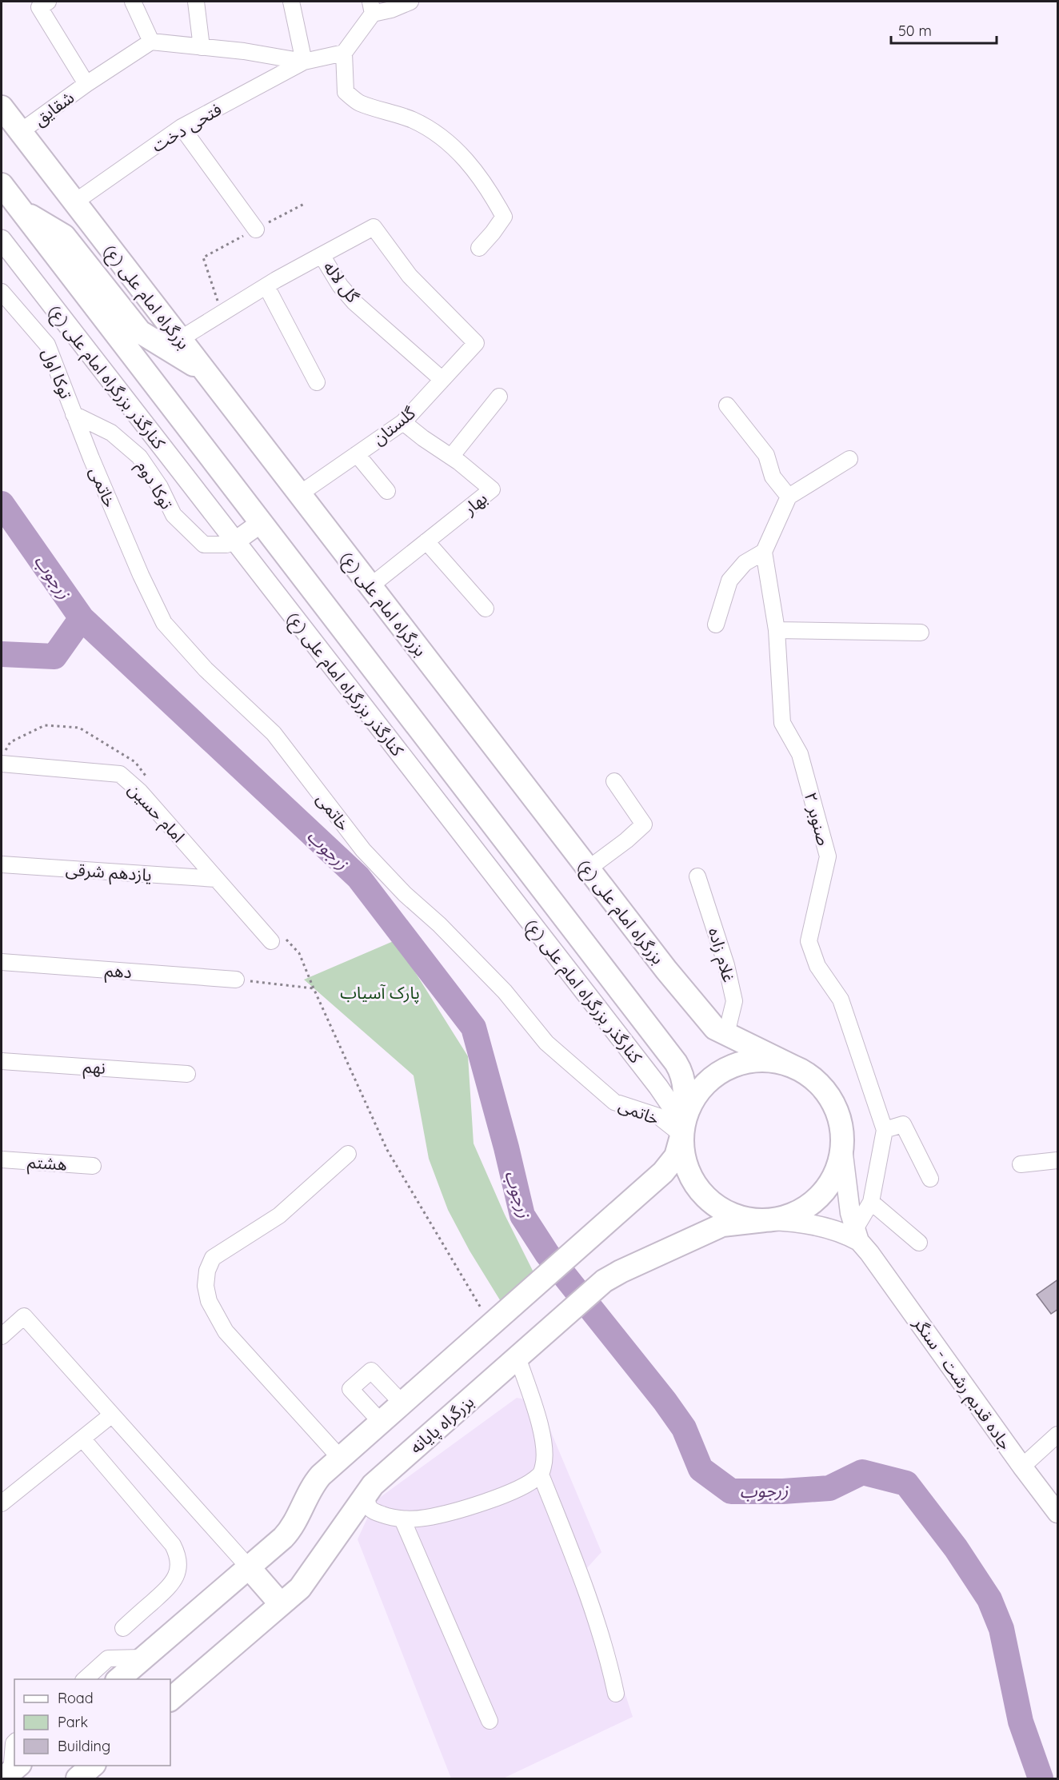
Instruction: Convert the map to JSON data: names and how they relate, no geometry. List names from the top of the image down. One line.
{"streets":{"highway":["بزرگراه امام علی (ع)","بزرگراه پایانه"],"main road":["کنارگذر بزرگراه امام علی (ع)","جاده قدیم رشت - سنگر"],"street":["شقایق","فتحی دخت","گل لاله","توکا اول","گلستان","توکا دوم","خاتمی","بهار","امام حسین","صنوبر ۲","یازدهم شرقی","غلام زاده","دهم","نهم","هشتم"]},"crossings":[["شقایق","بزرگراه امام علی (ع)"],["فتحی دخت","بزرگراه امام علی (ع)"],["گل لاله","بزرگراه امام علی (ع)"],["گل لاله","گلستان"],["بزرگراه امام علی (ع)","کنارگذر بزرگراه امام علی (ع)"],["بزرگراه امام علی (ع)","گلستان"],["بزرگراه امام علی (ع)","خاتمی"],["بزرگراه امام علی (ع)","بهار"],["بزرگراه امام علی (ع)","غلام زاده"],["بزرگراه امام علی (ع)","بزرگراه پایانه"],["توکا اول","توکا دوم"],["توکا اول","خاتمی"],["کنارگذر بزرگراه امام علی (ع)","توکا دوم"],["کنارگذر بزرگراه امام علی (ع)","خاتمی"],["کنارگذر بزرگراه امام علی (ع)","بزرگراه پایانه"],["گلستان","بهار"],["توکا دوم","خاتمی"],["خاتمی","بزرگراه پایانه"],["امام حسین","یازدهم شرقی"],["صنوبر ۲","جاده قدیم رشت - سنگر"]],"water":["زرجوب"],"parks":["پارک آسیاب"],"legend":["Road","Park","Building"],"scale_bar":"50 m"}
